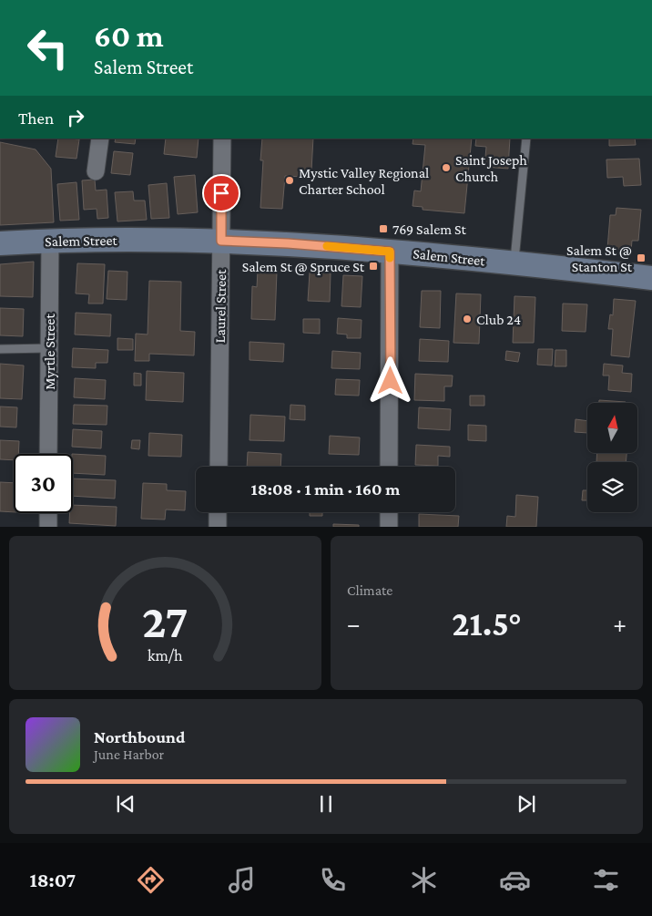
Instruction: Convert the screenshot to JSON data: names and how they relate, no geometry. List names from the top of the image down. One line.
{"streets":{"main road":["Salem Street"],"street":["Laurel Street","Myrtle Street"]},"crossings":[["Salem Street","Laurel Street"],["Salem Street","Myrtle Street"]],"places":{"other":["Saint Joseph Church","Mystic Valley Regional Charter School","Club 24"],"transit":["769 Salem St","Salem St @ Stanton St","Salem St @ Spruce St"]},"north":"top","page":{"turn":["60 m","Salem Street"],"then":"Then","limit":"30","trip":"18:08 · 1 min · 160 m","tile":"Climate","heat":["−","21.5°","+"],"song":["Northbound","June Harbor"],"tabs":"18:07","gauge":["27","km/h"]}}
